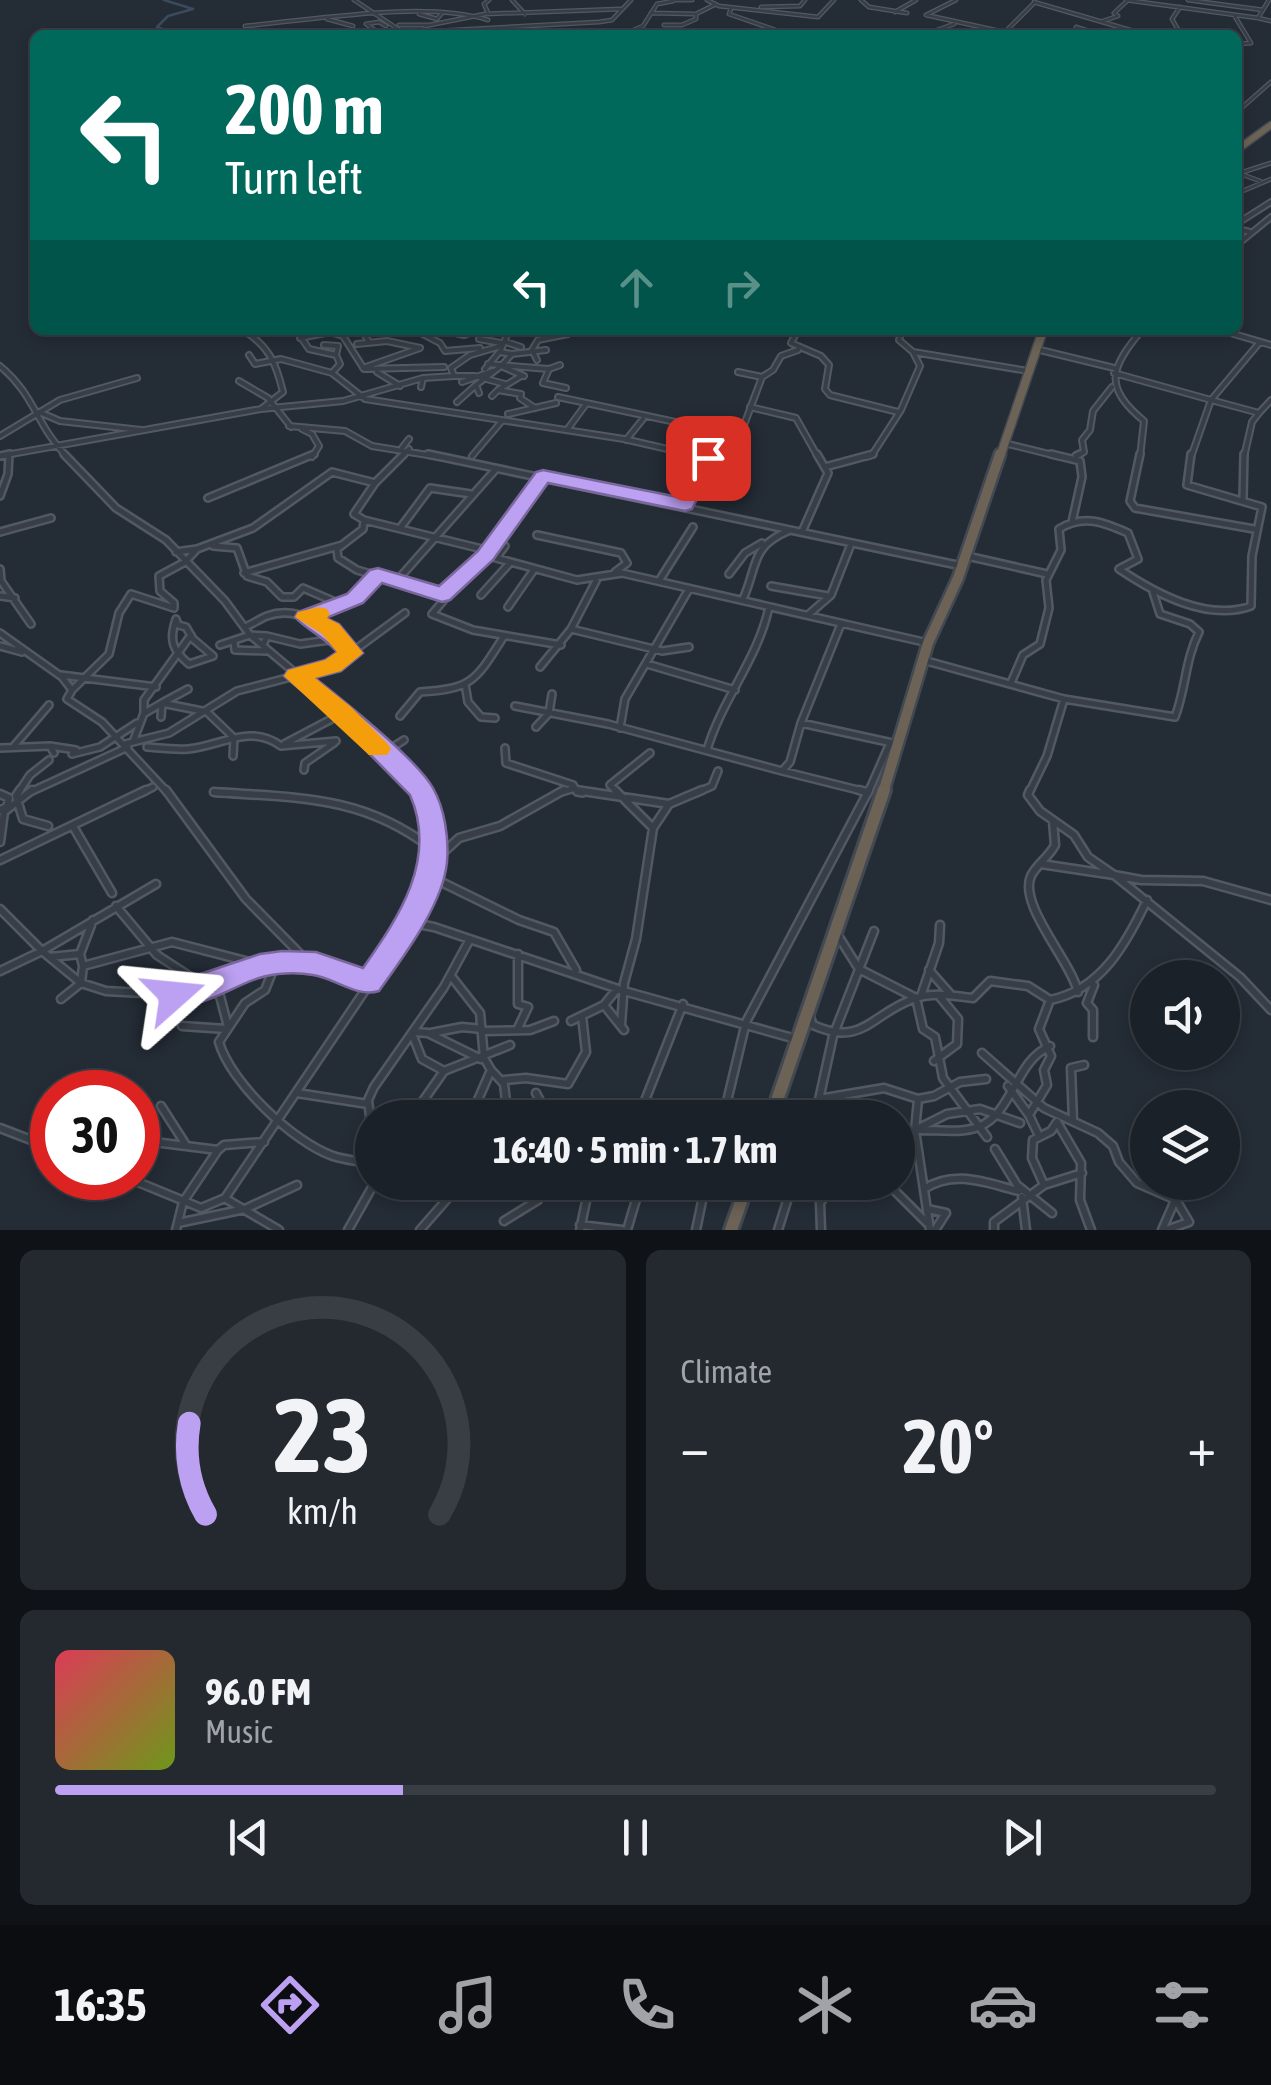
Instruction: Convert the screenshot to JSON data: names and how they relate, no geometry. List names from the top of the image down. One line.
{"page":{"turn":["200 m","Turn left"],"limit":"30","trip":"16:40 · 5 min · 1.7 km","tile":"Climate","heat":["−","20°","+"],"song":["96.0 FM","Music"],"tabs":"16:35","gauge":["23","km/h"]}}
